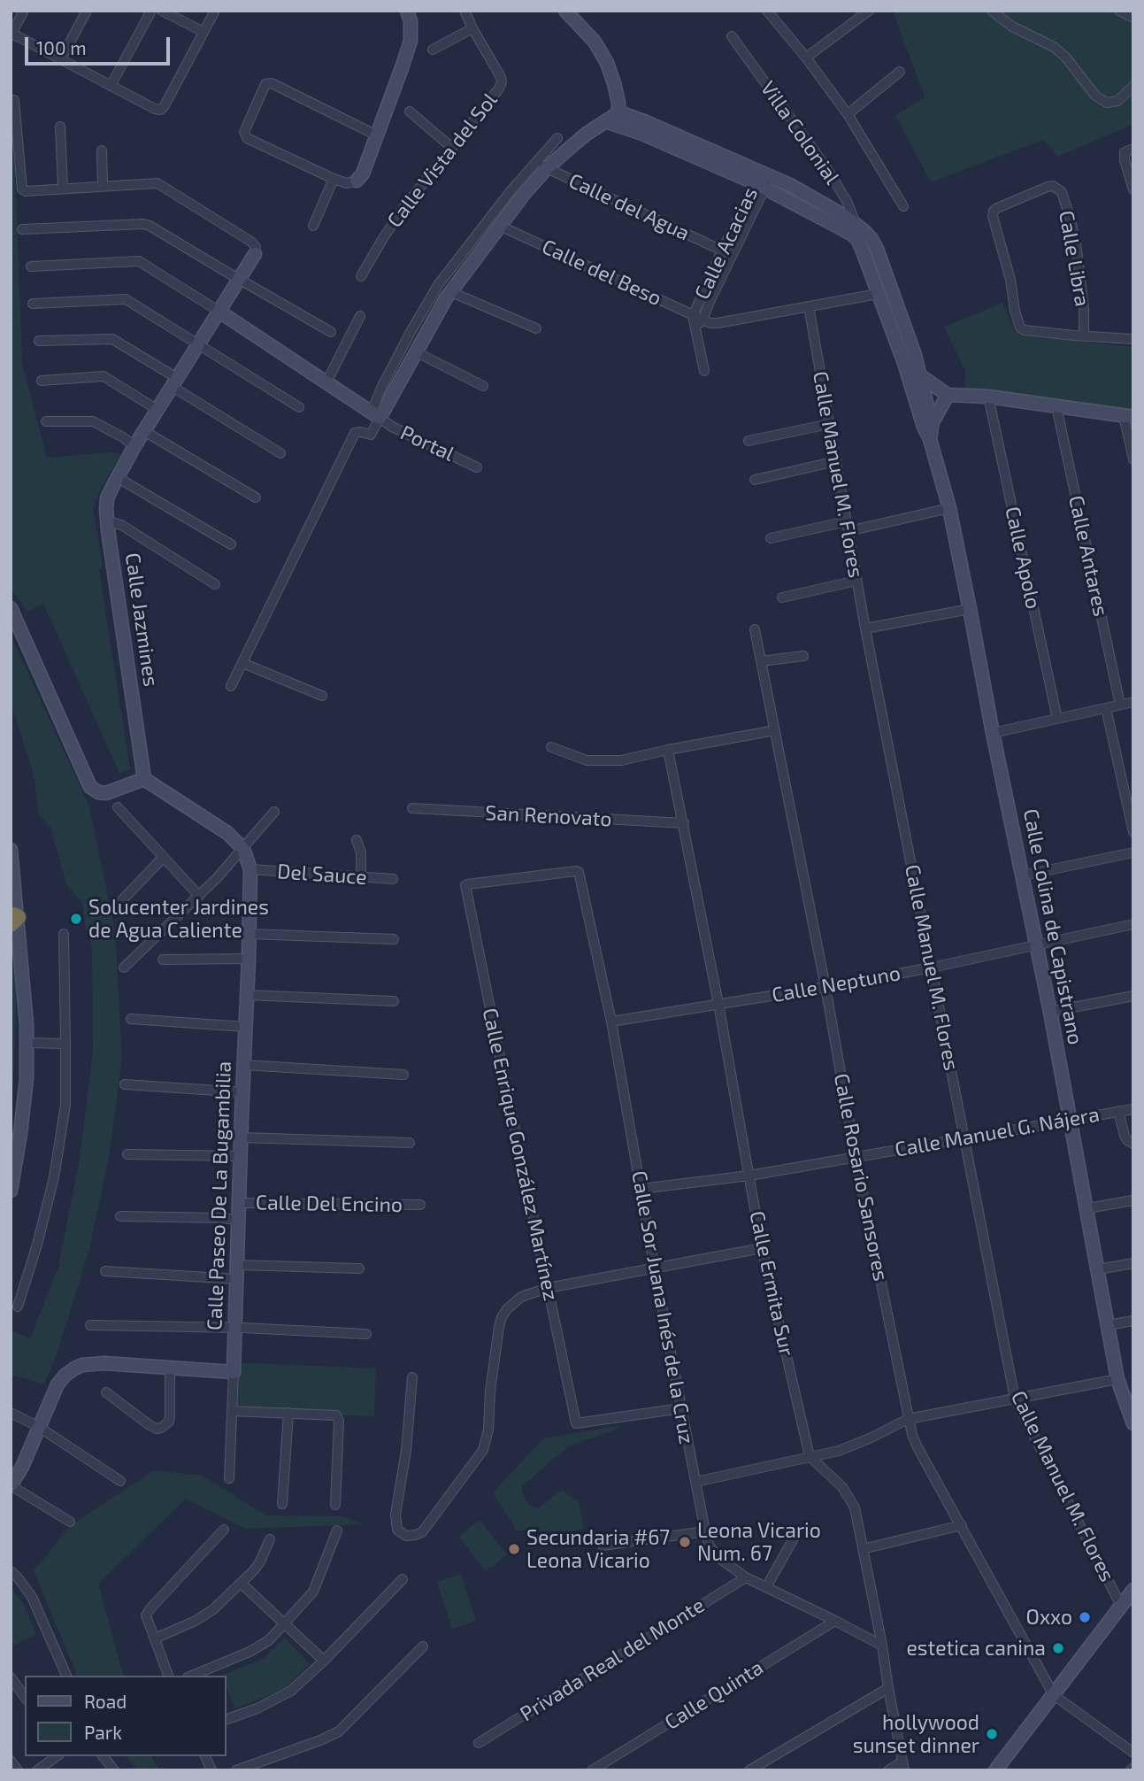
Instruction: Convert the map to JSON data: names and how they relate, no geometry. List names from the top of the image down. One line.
{"streets":{"street":["Villa Colonial","Calle Vista del Sol","Calle del Agua","Calle Acacias","Calle Libra","Calle del Beso","Portal","Calle Manuel M. Flores","Calle Antares","Calle Apolo","Calle Jazmines","San Renovato","Del Sauce","Calle Colina de Capistrano","Calle Neptuno","Calle Manuel G. Nájera","Calle Enrique González Martínez","Calle Rosario Sansores","Calle Paseo De La Bugambilia","Calle Del Encino","Calle Ermita Sur","Calle Sor Juana Inés de la Cruz","Privada Real del Monte","Calle Quinta"]},"crossings":[["Villa Colonial","Calle Colina de Capistrano"],["Calle del Agua","Calle Acacias"],["Calle Acacias","Calle del Beso"],["Calle Acacias","Calle Colina de Capistrano"],["Calle Manuel M. Flores","Calle Neptuno"],["Calle Manuel M. Flores","Calle Manuel G. Nájera"],["Calle Jazmines","Calle Paseo De La Bugambilia"],["San Renovato","Calle Ermita Sur"],["Del Sauce","Calle Paseo De La Bugambilia"],["Calle Colina de Capistrano","Calle Neptuno"],["Calle Colina de Capistrano","Calle Manuel G. Nájera"],["Calle Neptuno","Calle Rosario Sansores"],["Calle Neptuno","Calle Ermita Sur"],["Calle Neptuno","Calle Sor Juana Inés de la Cruz"],["Calle Manuel G. Nájera","Calle Rosario Sansores"],["Calle Manuel G. Nájera","Calle Ermita Sur"],["Calle Manuel G. Nájera","Calle Sor Juana Inés de la Cruz"],["Calle Enrique González Martínez","Calle Sor Juana Inés de la Cruz"],["Calle Paseo De La Bugambilia","Calle Del Encino"],["Calle Sor Juana Inés de la Cruz","Privada Real del Monte"],["Calle Sor Juana Inés de la Cruz","Calle Quinta"]],"places":["Solucenter Jardines de Agua Caliente","Leona Vicario Num. 67","Secundaria #67 Leona Vicario","Oxxo","estetica canina","hollywood sunset dinner"],"legend":["Road","Park"],"scale_bar":"100 m"}
